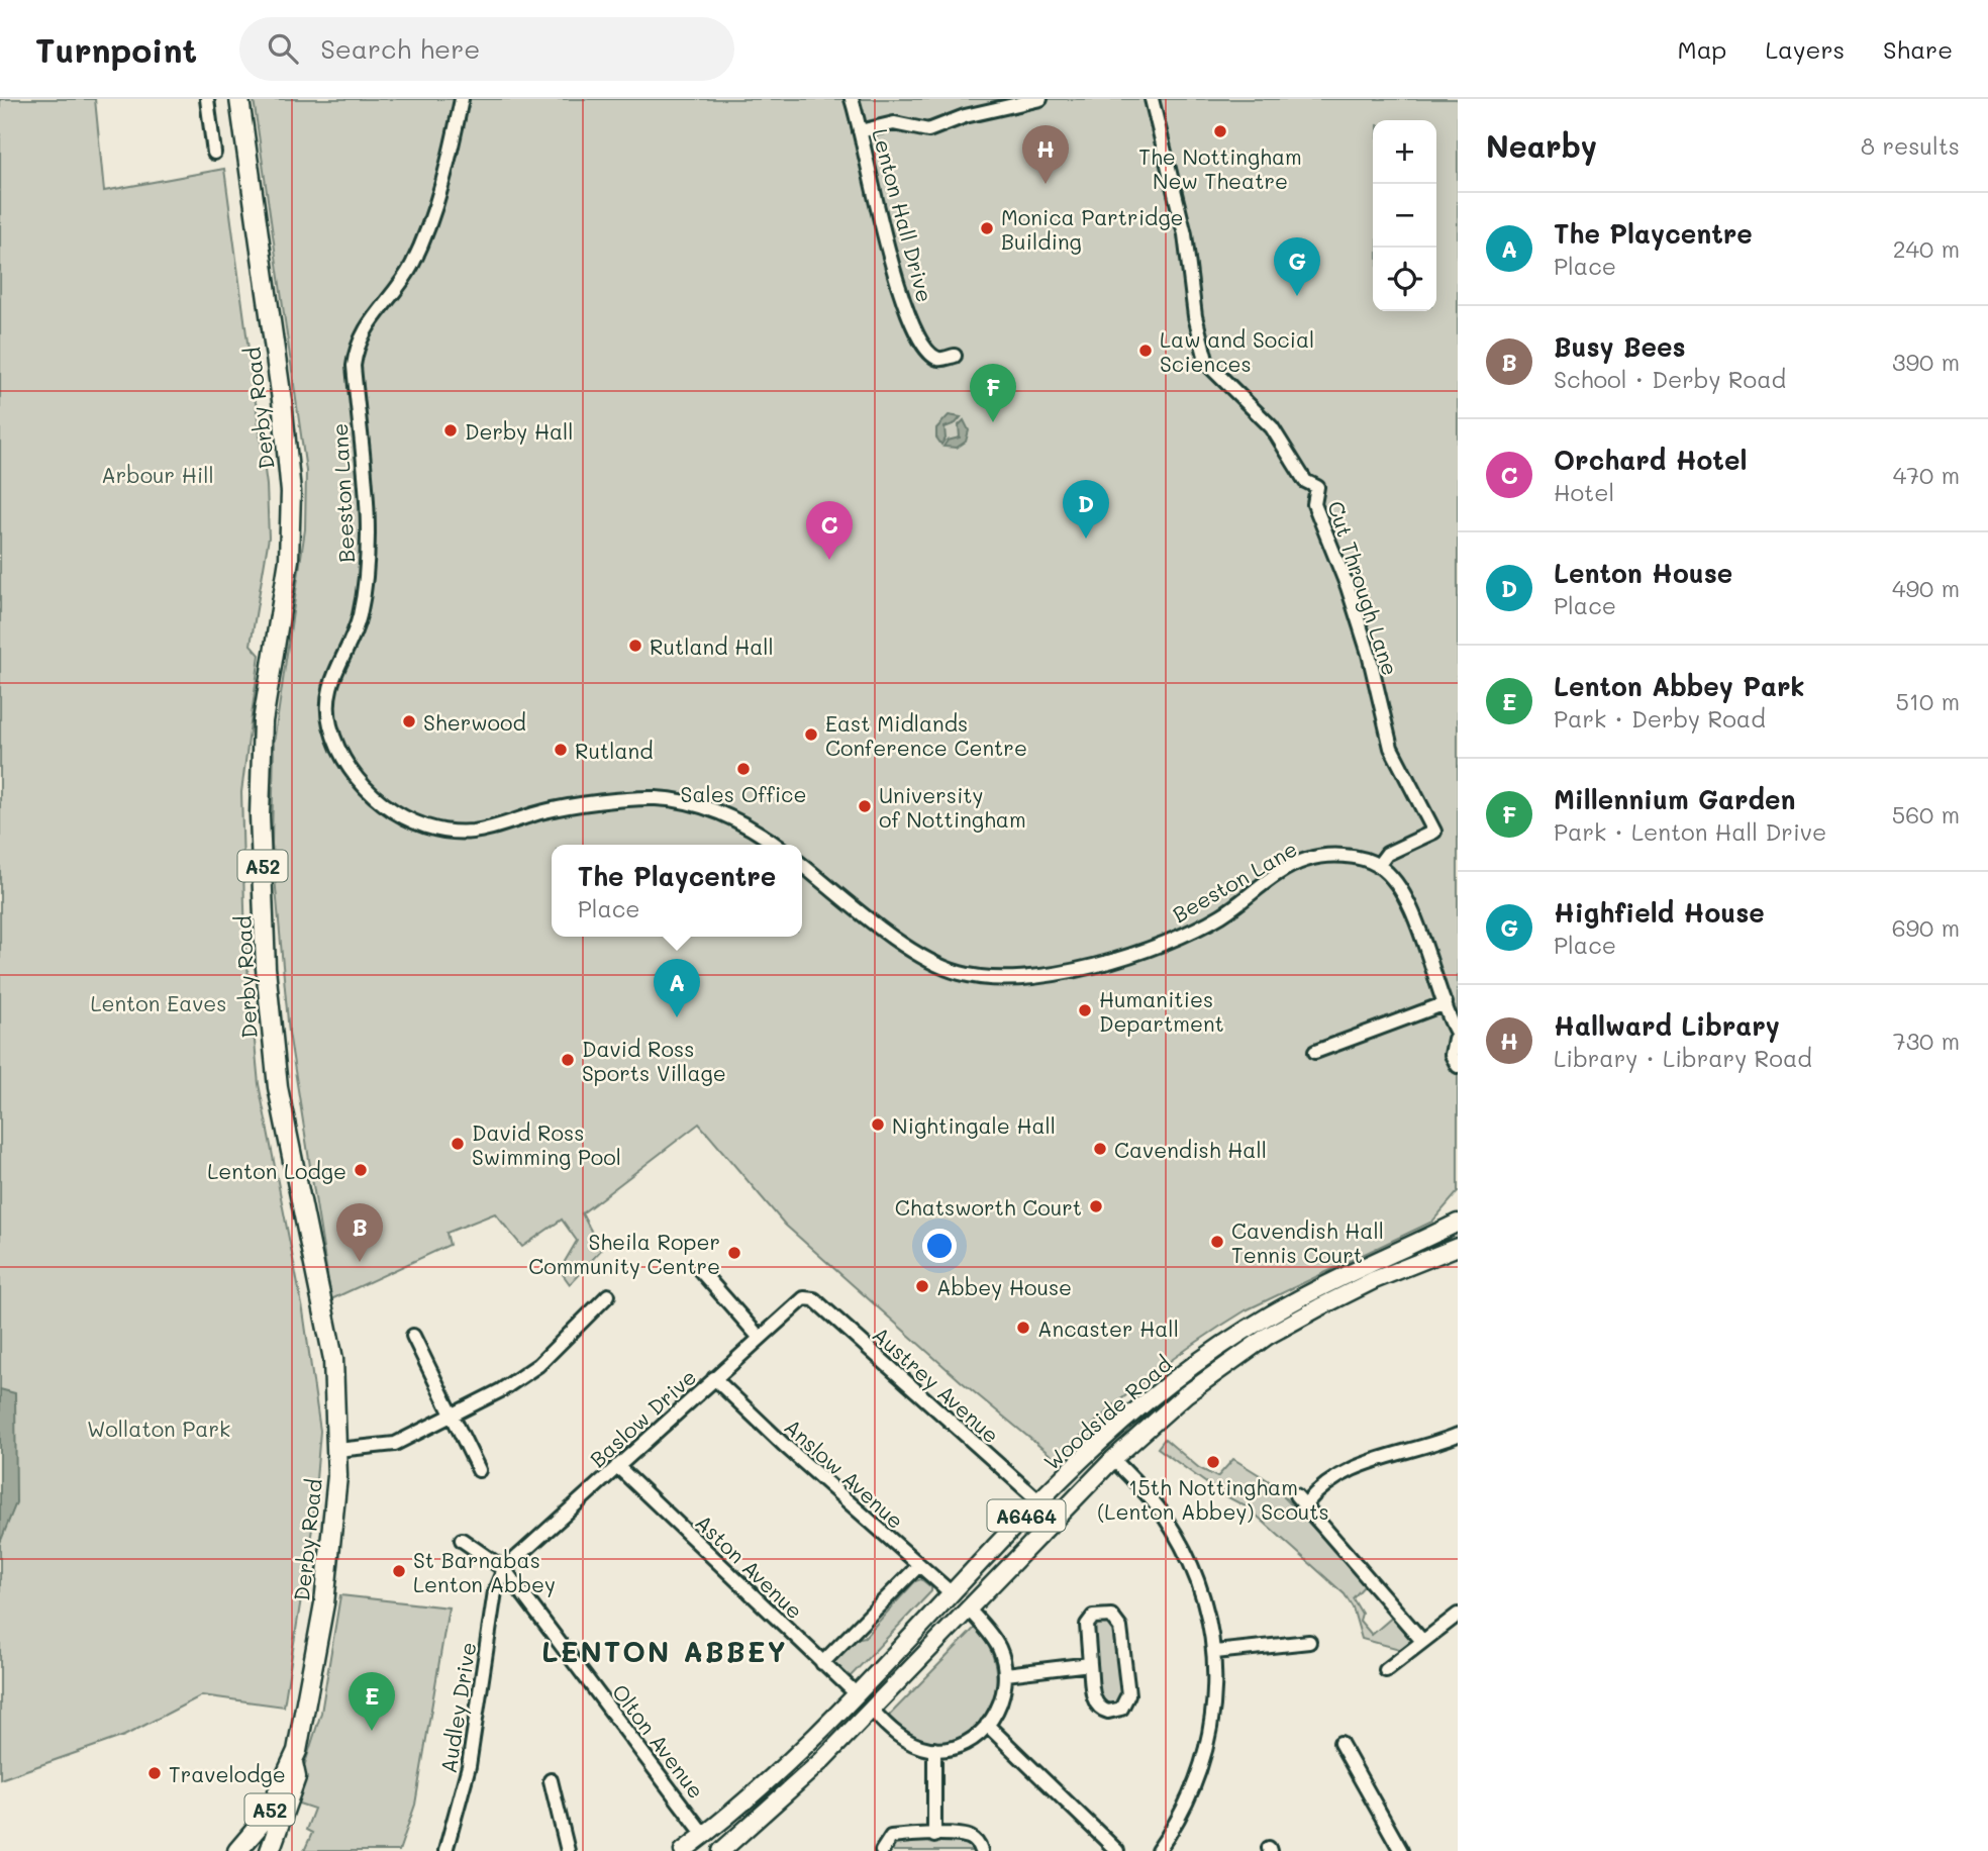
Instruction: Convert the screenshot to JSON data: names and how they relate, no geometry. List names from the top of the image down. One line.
{"streets":{"highway":["Derby Road","A52"],"main road":["Woodside Road","A6464"],"street":["Lenton Hall Drive","Beeston Lane","Cut Through Lane","Austrey Avenue","Baslow Drive","Anslow Avenue","Aston Avenue","Audley Drive","Olton Avenue"]},"crossings":[["Beeston Lane","Cut Through Lane"],["Austrey Avenue","Woodside Road"],["Austrey Avenue","Baslow Drive"],["Woodside Road","Anslow Avenue"],["Woodside Road","Aston Avenue"],["Woodside Road","Olton Avenue"],["Baslow Drive","Anslow Avenue"],["Baslow Drive","Aston Avenue"],["Baslow Drive","Audley Drive"],["Baslow Drive","Olton Avenue"],["Audley Drive","Olton Avenue"]],"districts":["LENTON ABBEY"],"parks":["Arbour Hill","Lenton Eaves","Wollaton Park"],"places":["The Nottingham New Theatre","Monica Partridge Building","Law and Social Sciences","Derby Hall","Rutland Hall","Sherwood","East Midlands Conference Centre","Rutland","Sales Office","University of Nottingham","Humanities Department","David Ross Sports Village","Nightingale Hall","David Ross Swimming Pool","Cavendish Hall","Lenton Lodge","Chatsworth Court","Cavendish Hall Tennis Court","Sheila Roper Community Centre","Abbey House","Ancaster Hall","15th Nottingham (Lenton Abbey) Scouts","St Barnabas Lenton Abbey","Travelodge"],"page":{"header":"Turnpoint","search":"Search here","nav":["Map","Layers","Share"],"heading":["Nearby","8 results"],"map_buttons":["+","−"],"pins":["H","G","F","D","C","A","B","E"],"list":[{"mark":"A","name":"The Playcentre","note":"Place","value":"240 m"},{"mark":"B","name":"Busy Bees","note":"School · Derby Road","value":"390 m"},{"mark":"C","name":"Orchard Hotel","note":"Hotel","value":"470 m"},{"mark":"D","name":"Lenton House","note":"Place","value":"490 m"},{"mark":"E","name":"Lenton Abbey Park","note":"Park · Derby Road","value":"510 m"},{"mark":"F","name":"Millennium Garden","note":"Park · Lenton Hall Drive","value":"560 m"},{"mark":"G","name":"Highfield House","note":"Place","value":"690 m"},{"mark":"H","name":"Hallward Library","note":"Library · Library Road","value":"730 m"}],"popup":["The Playcentre","Place"]}}
